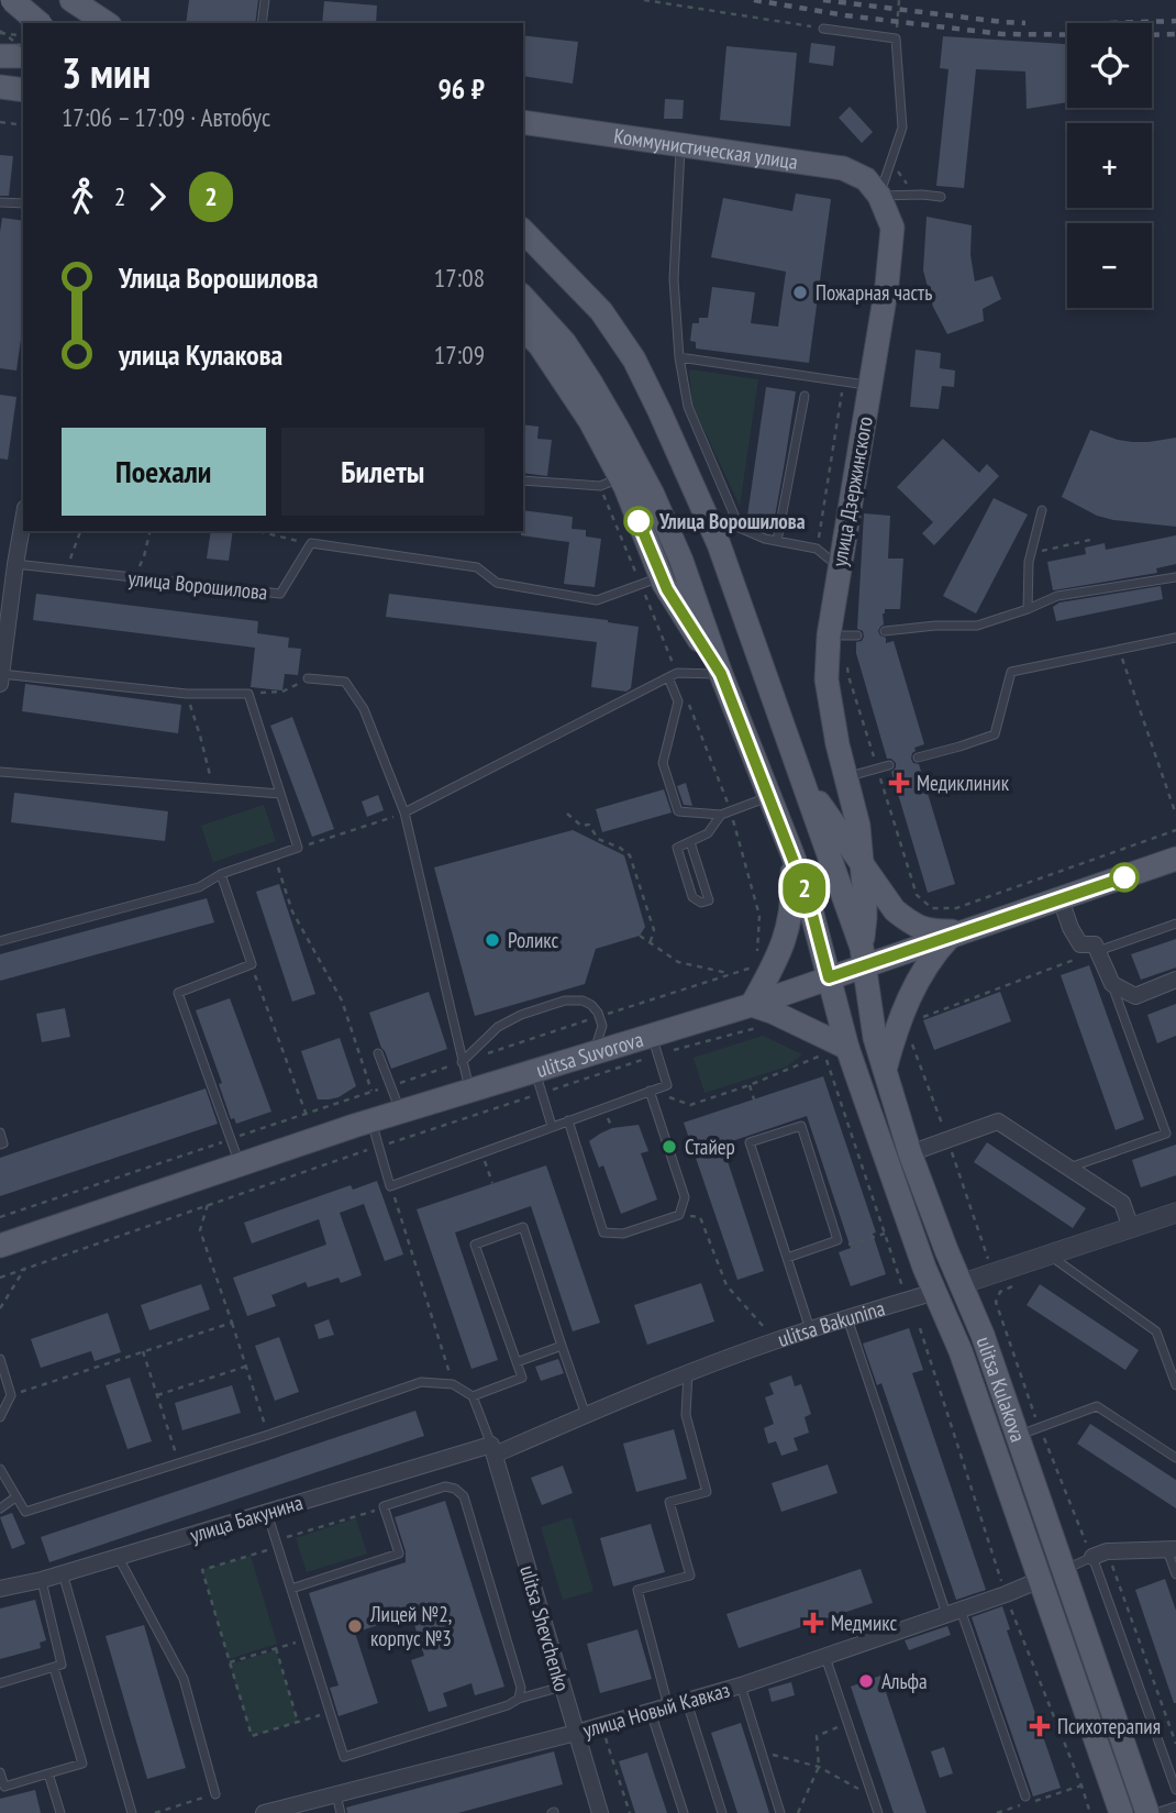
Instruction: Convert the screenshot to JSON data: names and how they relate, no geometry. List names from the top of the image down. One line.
{"streets":{"main road":["Коммунистическая улица","улица Дзержинского","ulitsa Suvorova","ulitsa Bakunina","ulitsa Kulakova"],"street":["улица Бакунина","ulitsa Shevchenko","улица Новый Кавказ"],"lane":["улица Ворошилова"]},"crossings":[["Коммунистическая улица","улица Дзержинского"],["улица Дзержинского","ulitsa Suvorova"],["улица Дзержинского","ulitsa Kulakova"],["ulitsa Suvorova","ulitsa Kulakova"],["ulitsa Bakunina","ulitsa Kulakova"],["ulitsa Bakunina","улица Бакунина"],["ulitsa Bakunina","ulitsa Shevchenko"],["ulitsa Kulakova","улица Новый Кавказ"],["улица Бакунина","ulitsa Shevchenko"],["ulitsa Shevchenko","улица Новый Кавказ"]],"places":{"other":["Пожарная часть","Улица Ворошилова","Роликс","Стайер","Лицей №2, корпус №3","Альфа"],"health":["Медиклиник","Медмикс","Психотерапия"]},"lines":["bus line 2"],"page":{"on_map":"2","map_buttons":["+","−"],"heading":["3 мин","17:06 – 17:09 · Автобус","96 ₽"],"legs":["2","2"],"list":[{"name":"Улица Ворошилова","value":"17:08"},{"name":"улица Кулакова","value":"17:09"}],"buttons":["Поехали","Билеты"]}}
